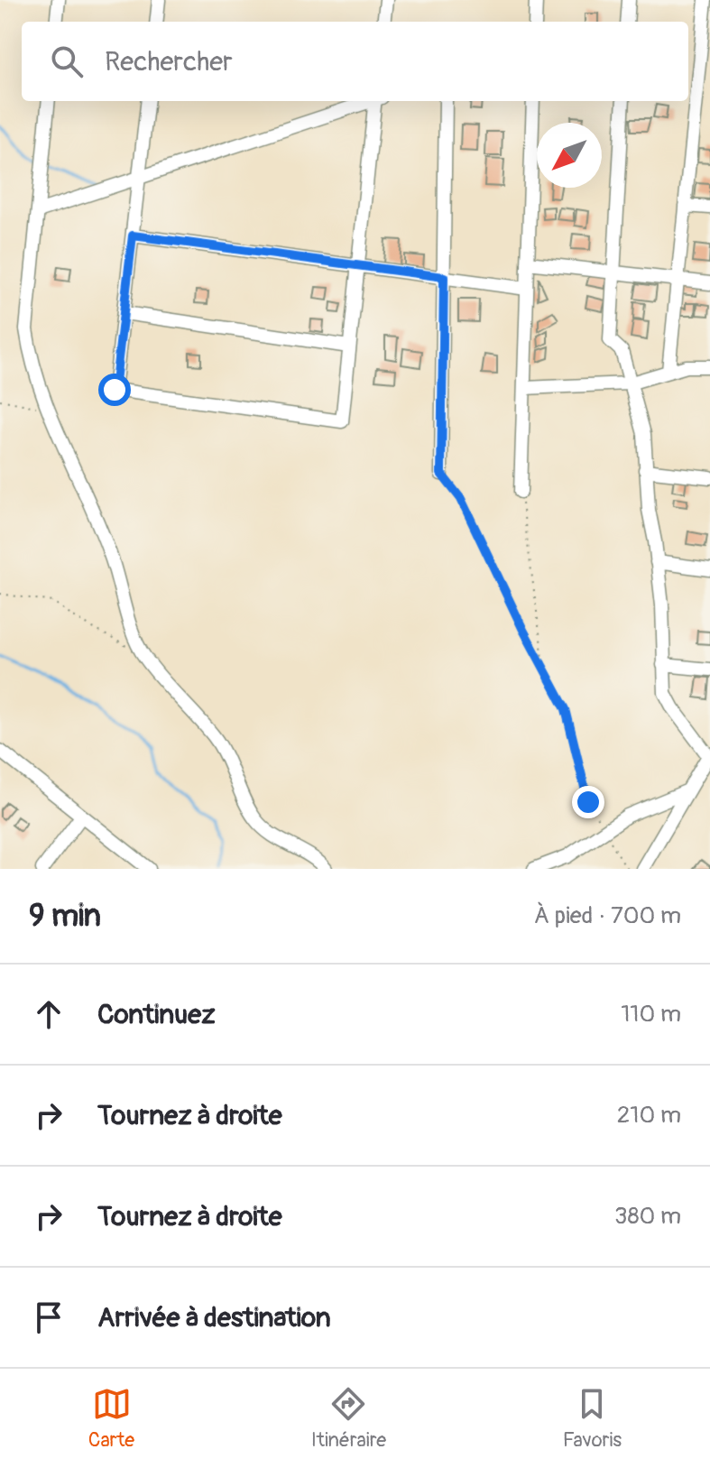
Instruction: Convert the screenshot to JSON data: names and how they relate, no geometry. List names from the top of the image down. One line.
{"north":"bottom left","page":{"search":"Rechercher","heading":["9 min","À pied · 700 m"],"list":[["Continuez","110 m"],["Tournez à droite","210 m"],["Tournez à droite","380 m"],"Arrivée à destination"],"nav":["Carte","Itinéraire","Favoris"]}}
